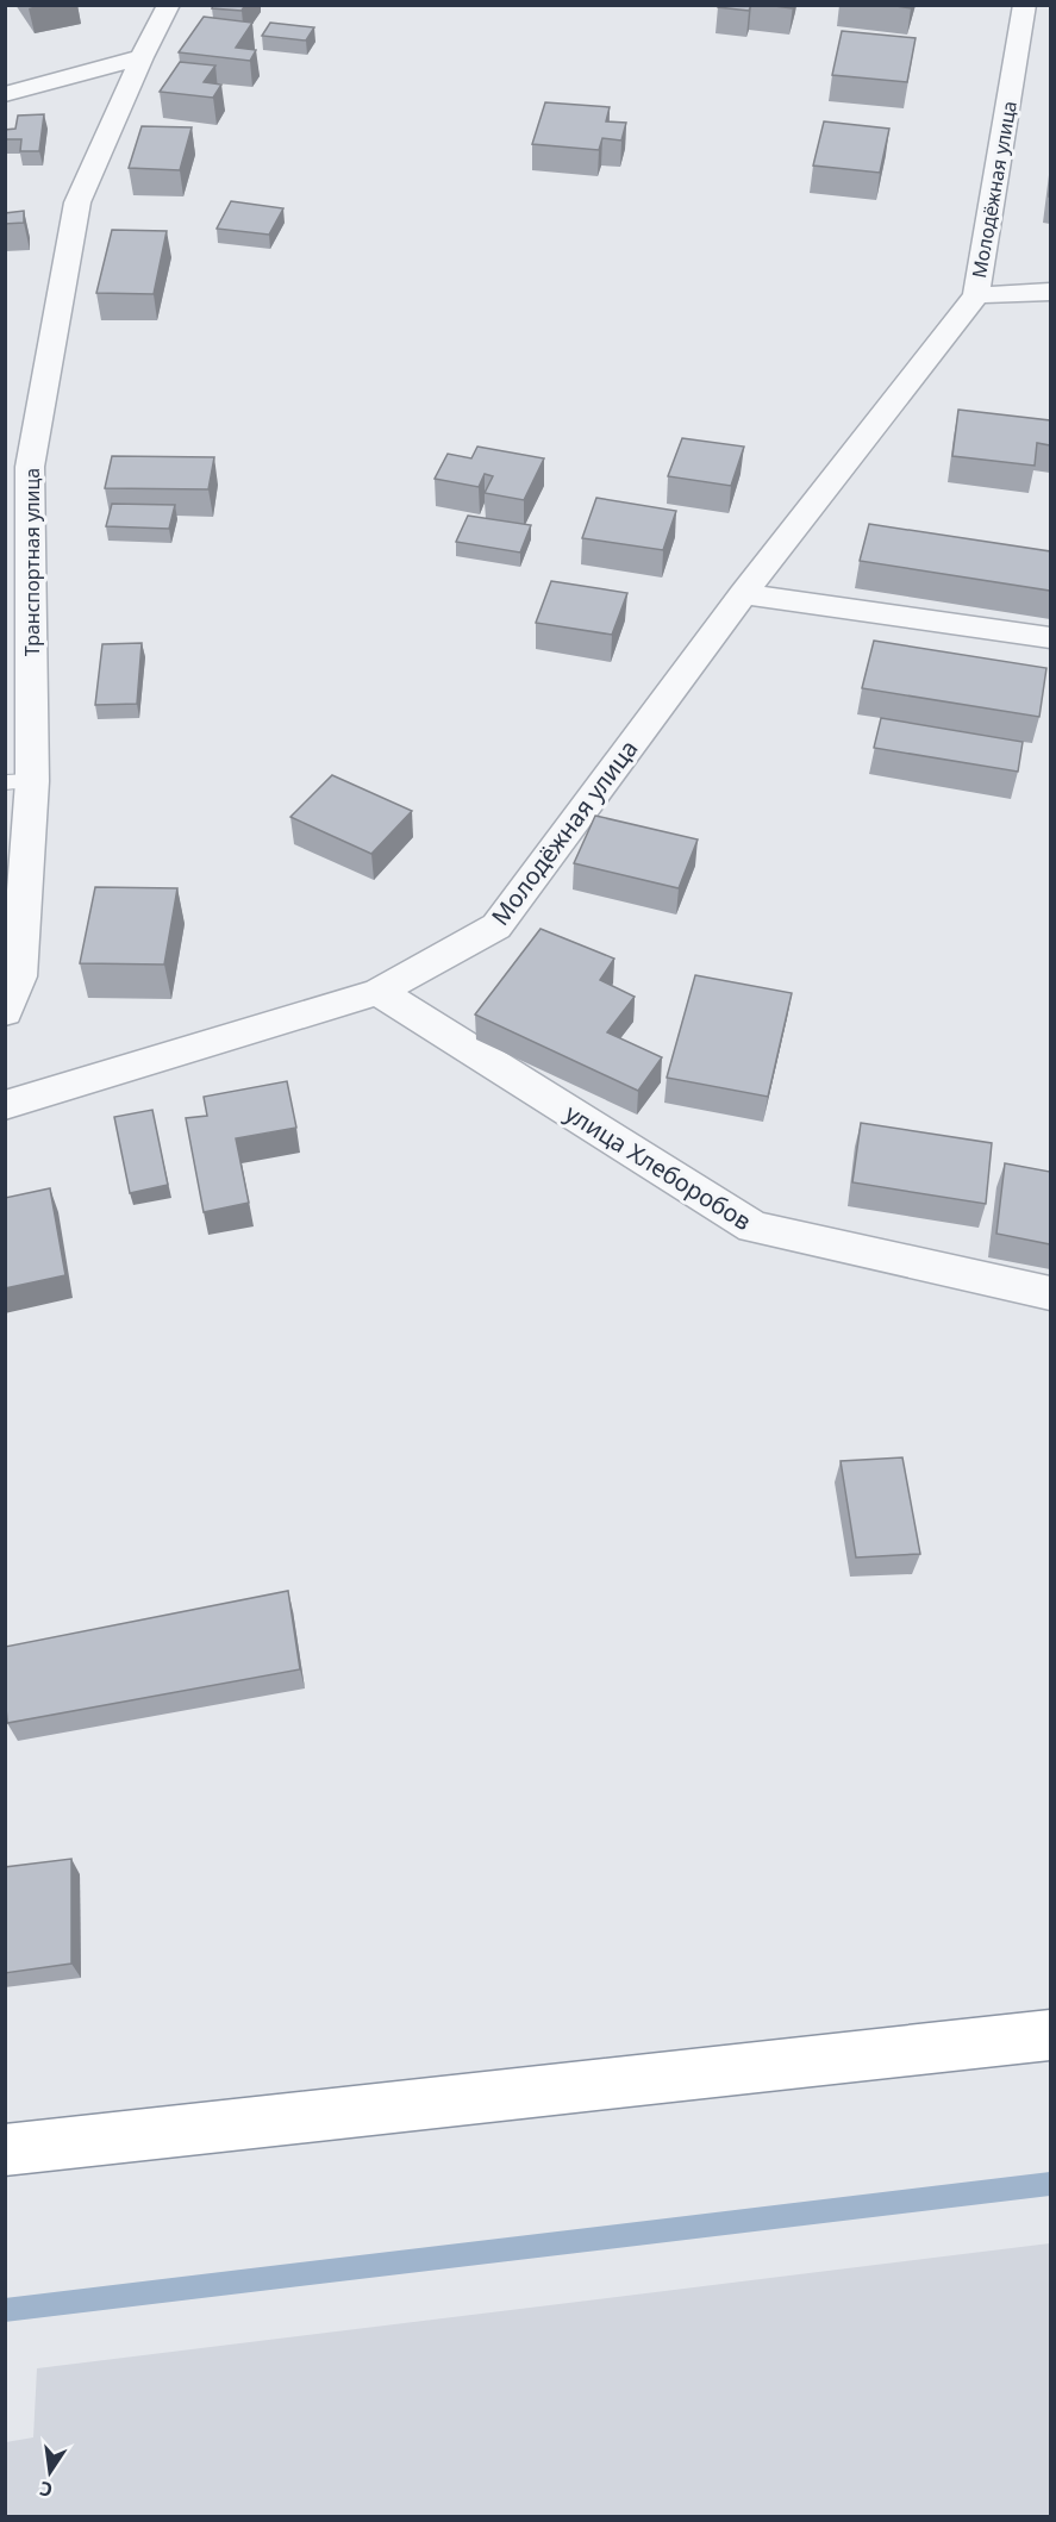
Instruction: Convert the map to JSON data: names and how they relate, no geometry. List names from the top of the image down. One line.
{"streets":{"street":["Молодёжная улица","Транспортная улица","улица Хлеборобов"]},"crossings":[["Молодёжная улица","улица Хлеборобов"]],"north":"bottom"}
